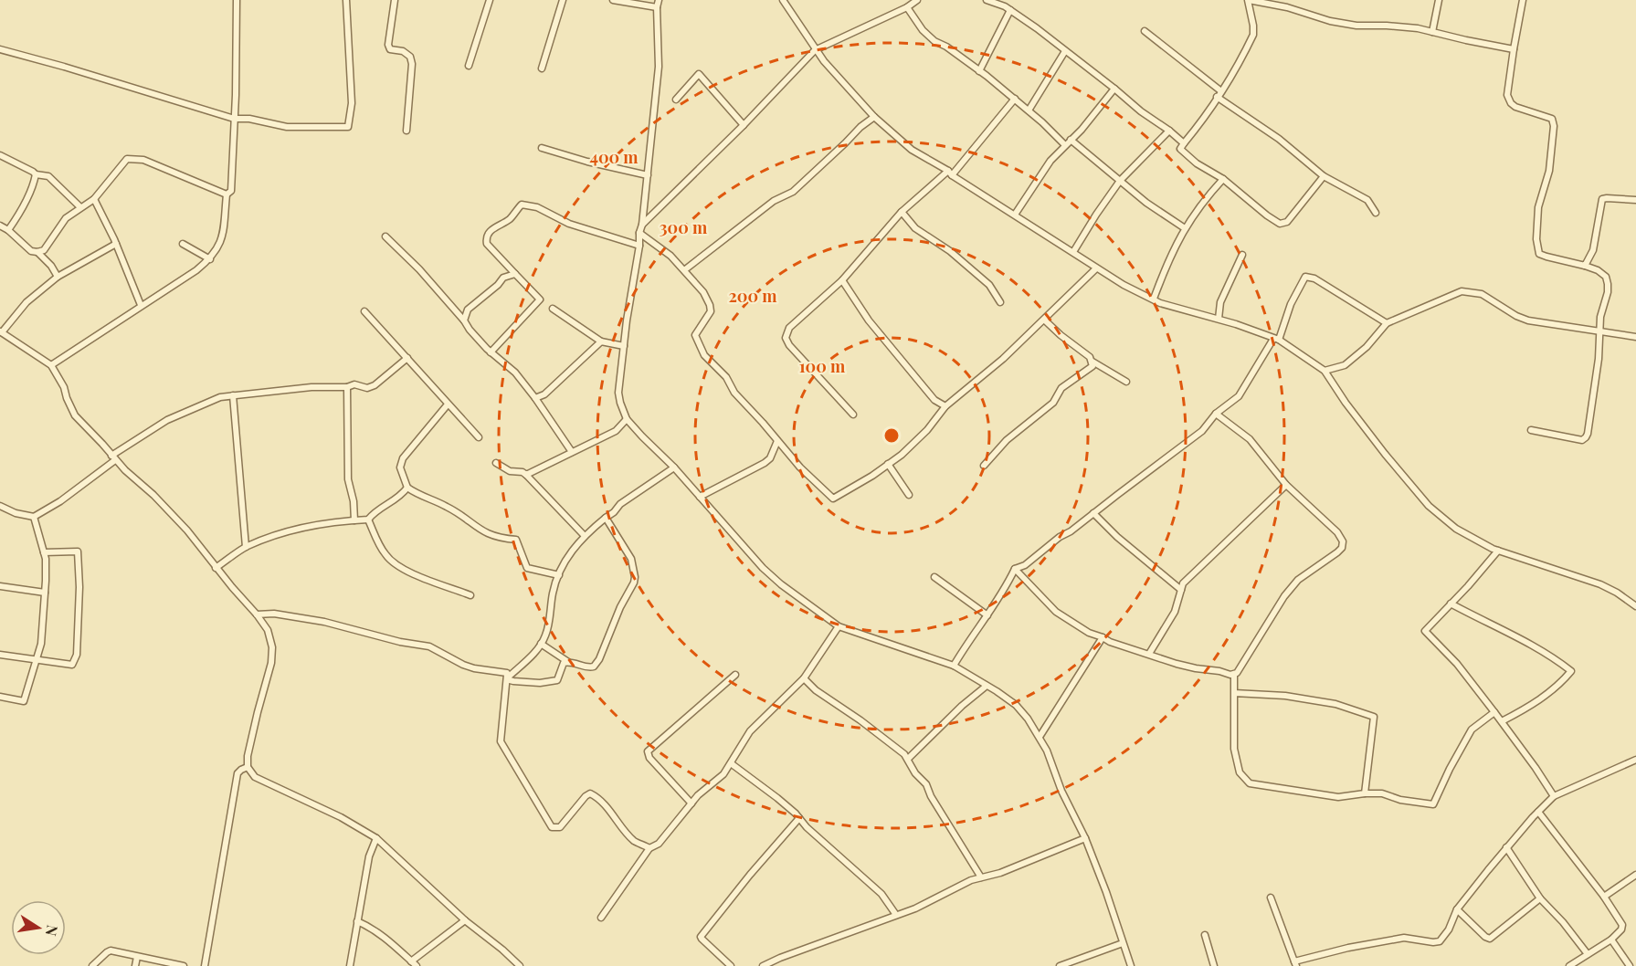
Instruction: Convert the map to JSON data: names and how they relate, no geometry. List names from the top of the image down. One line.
{"north":"right","rings":["400 m","300 m","200 m","100 m"]}
